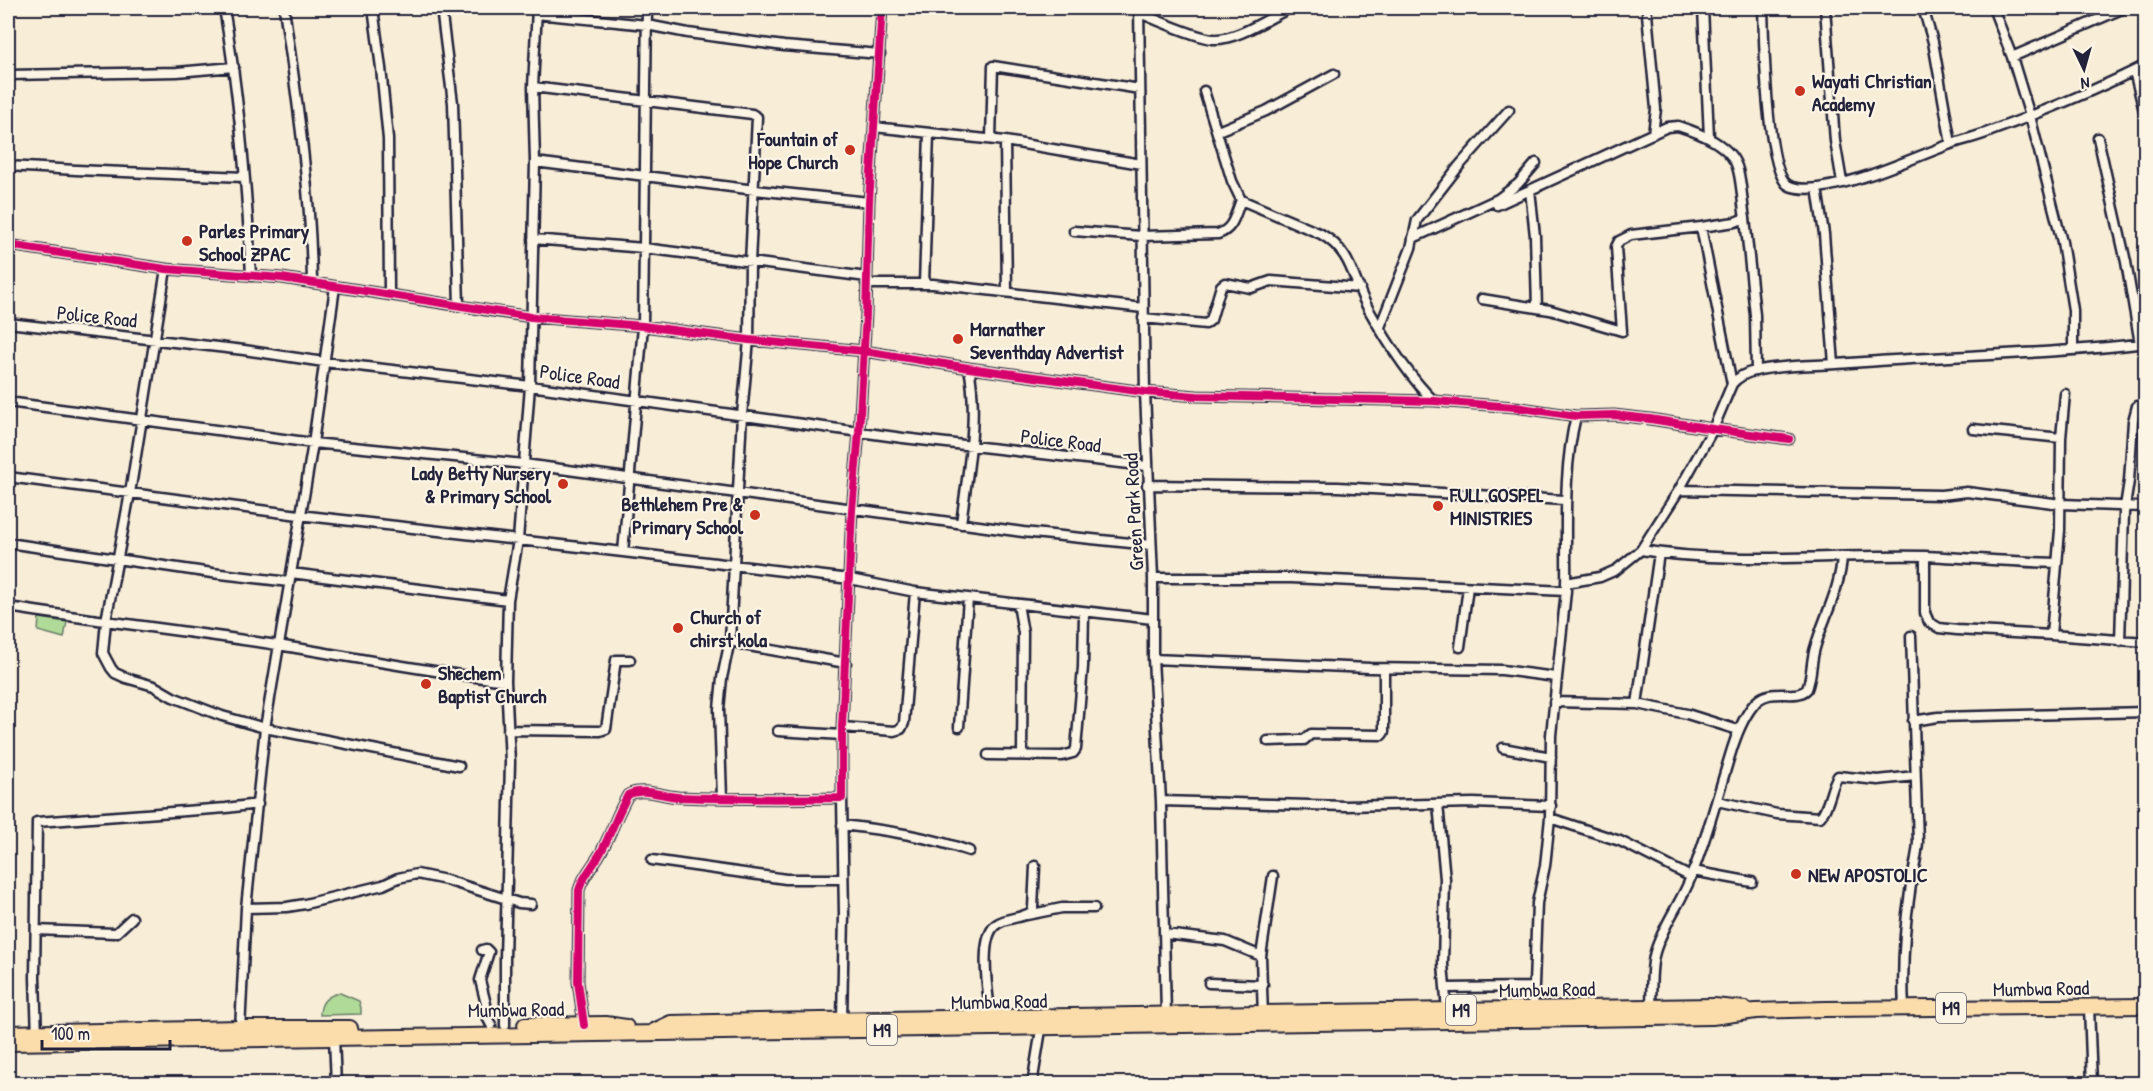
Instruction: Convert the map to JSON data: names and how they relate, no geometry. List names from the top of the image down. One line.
{"streets":{"main road":["Mumbwa Road","M9"],"street":["Police Road","Green Park Road"]},"crossings":[["Police Road","Green Park Road"],["Green Park Road","Mumbwa Road"]],"places":["Wayati Christian Academy","Fountain of Hope Church","Parles Primary School ZPAC","Marnather Seventhday Advertist","Lady Betty Nursery & Primary School","FULL GOSPEL MINISTRIES","Bethlehem Pre & Primary School","Church of chirst kola","Shechem Baptist Church","NEW APOSTOLIC"],"scale_bar":"100 m","north":"bottom"}
